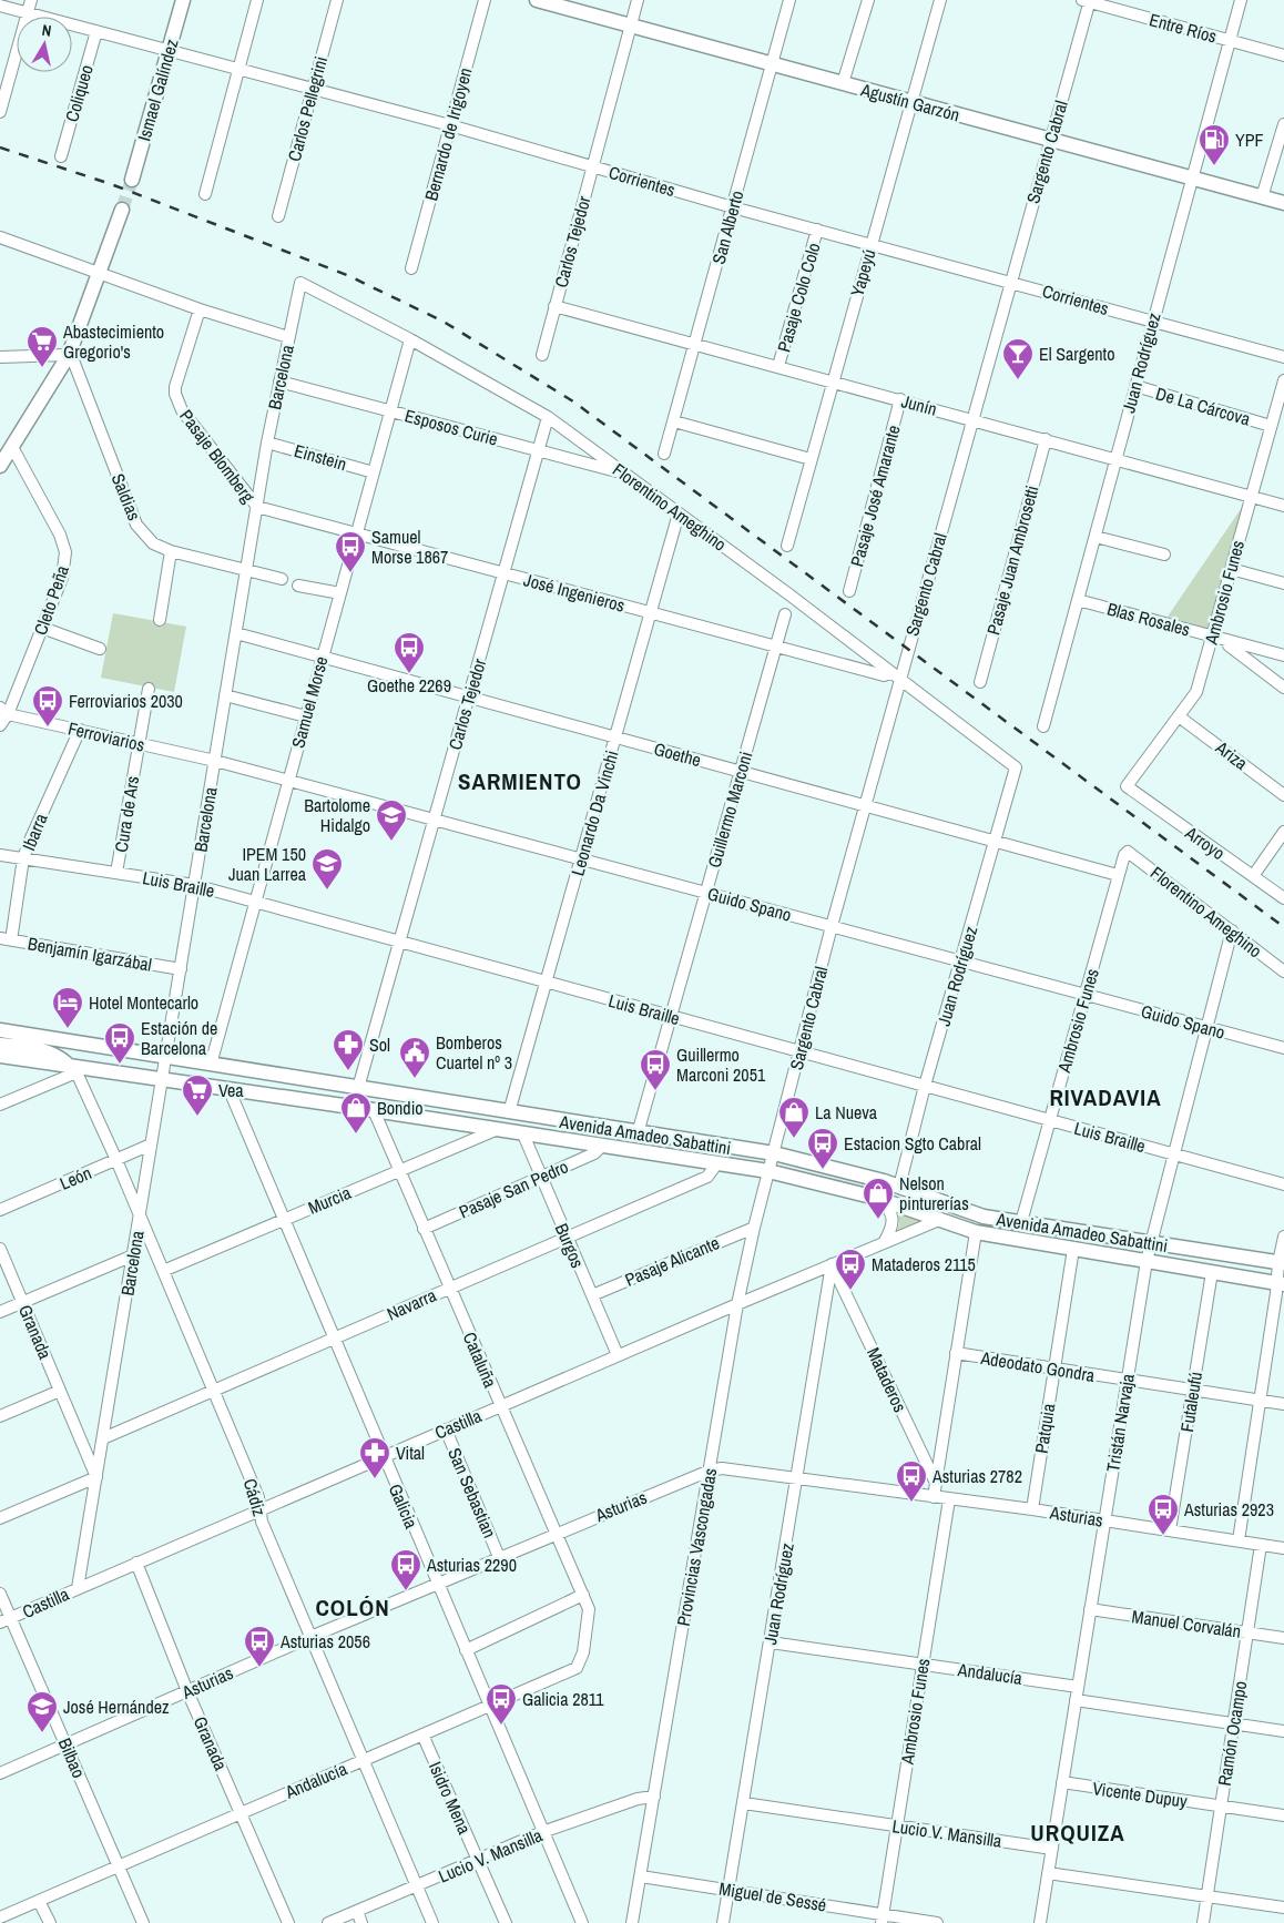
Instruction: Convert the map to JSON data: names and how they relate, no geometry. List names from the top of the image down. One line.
{"streets":{"main road":["Ismael Galíndez","Agustín Garzón","Avenida Amadeo Sabattini"],"street":["Entre Ríos","Coliqueo","Carlos Pellegrini","Bernardo de Irigoyen","Sargento Cabral","Corrientes","San Alberto","Carlos Tejedor","Yapeyú","Pasaje Colo Colo","Juan Rodríguez","Barcelona","Junín","De La Cárcova","Esposos Curie","Pasaje Blomberg","Einstein","Pasaje José Amarante","Saldias","Florentino Ameghino","Pasaje Juan Ambrosetti","José Ingenieros","Ambrosio Funes","Cleto Peña","Blas Rosales","Samuel Morse","Ferroviarios","Goethe","Ariza","Guillermo Marconi","Leonardo Da Vinchi","Cura de Ars","Ibarra","Arroyo","Luis Braille","Guido Spano","Benjamín Igarzábal","León","Pasaje San Pedro","Murcia","Burgos","Pasaje Alicante","Navarra","Granada","Cataluña","Adeodato Gondra","Mataderos","Futaleufú","Tristán Narvaja","Castilla","Patquia","San Sebastian","Cádiz","Galicia","Asturias","Provincias Vascongadas","Manuel Corvalán","Andalucía","Ramón Ocampo","Bilbao","Vicente Dupuy","Isidro Mena","Lucio V. Mansilla","Miguel de Sessé"]},"crossings":[["Entre Ríos","Sargento Cabral"],["Entre Ríos","Juan Rodríguez"],["Ismael Galíndez","Corrientes"],["Coliqueo","Corrientes"],["Agustín Garzón","Sargento Cabral"],["Agustín Garzón","San Alberto"],["Agustín Garzón","Carlos Tejedor"],["Agustín Garzón","Yapeyú"],["Agustín Garzón","Juan Rodríguez"],["Carlos Pellegrini","Corrientes"],["Bernardo de Irigoyen","Corrientes"],["Sargento Cabral","Corrientes"],["Sargento Cabral","Junín"],["Sargento Cabral","Florentino Ameghino"],["Sargento Cabral","José Ingenieros"],["Sargento Cabral","Goethe"],["Sargento Cabral","Luis Braille"],["Sargento Cabral","Guido Spano"],["Sargento Cabral","Avenida Amadeo Sabattini"],["Sargento Cabral","Provincias Vascongadas"],["Corrientes","San Alberto"],["Corrientes","Carlos Tejedor"],["Corrientes","Yapeyú"],["Corrientes","Pasaje Colo Colo"],["Corrientes","Juan Rodríguez"],["San Alberto","Junín"],["Carlos Tejedor","Junín"],["Carlos Tejedor","Esposos Curie"],["Carlos Tejedor","Florentino Ameghino"],["Carlos Tejedor","José Ingenieros"],["Carlos Tejedor","Goethe"],["Carlos Tejedor","Luis Braille"],["Carlos Tejedor","Guido Spano"],["Carlos Tejedor","Avenida Amadeo Sabattini"],["Yapeyú","Junín"],["Pasaje Colo Colo","Junín"],["Juan Rodríguez","Junín"],["Juan Rodríguez","De La Cárcova"],["Juan Rodríguez","Florentino Ameghino"],["Juan Rodríguez","Blas Rosales"],["Juan Rodríguez","Goethe"],["Juan Rodríguez","Luis Braille"],["Juan Rodríguez","Guido Spano"],["Juan Rodríguez","Avenida Amadeo Sabattini"],["Juan Rodríguez","Mataderos"],["Juan Rodríguez","Castilla"],["Juan Rodríguez","Asturias"],["Juan Rodríguez","Andalucía"],["Juan Rodríguez","Lucio V. Mansilla"],["Juan Rodríguez","Miguel de Sessé"],["Barcelona","Esposos Curie"],["Barcelona","Pasaje Blomberg"],["Barcelona","Einstein"],["Barcelona","Saldias"],["Barcelona","Florentino Ameghino"],["Barcelona","José Ingenieros"],["Barcelona","Ferroviarios"],["Barcelona","Goethe"],["Barcelona","Luis Braille"],["Barcelona","Guido Spano"],["Barcelona","Benjamín Igarzábal"],["Barcelona","Avenida Amadeo Sabattini"],["Barcelona","León"],["Barcelona","Navarra"],["Barcelona","Granada"],["Barcelona","Castilla"],["Barcelona","Cádiz"],["Junín","Pasaje José Amarante"],["Junín","Pasaje Juan Ambrosetti"],["Junín","Ambrosio Funes"],["De La Cárcova","Ambrosio Funes"],["Esposos Curie","Florentino Ameghino"],["Esposos Curie","Samuel Morse"],["Pasaje Blomberg","José Ingenieros"],["Einstein","Samuel Morse"],["Florentino Ameghino","José Ingenieros"],["Florentino Ameghino","Ambrosio Funes"],["Florentino Ameghino","Samuel Morse"],["Florentino Ameghino","Leonardo Da Vinchi"],["Florentino Ameghino","Tristán Narvaja"],["José Ingenieros","Samuel Morse"],["José Ingenieros","Guillermo Marconi"],["José Ingenieros","Leonardo Da Vinchi"],["Ambrosio Funes","Blas Rosales"],["Ambrosio Funes","Goethe"],["Ambrosio Funes","Ariza"],["Ambrosio Funes","Arroyo"],["Ambrosio Funes","Luis Braille"],["Ambrosio Funes","Guido Spano"],["Ambrosio Funes","Avenida Amadeo Sabattini"],["Ambrosio Funes","Asturias"],["Ambrosio Funes","Andalucía"],["Ambrosio Funes","Lucio V. Mansilla"],["Ambrosio Funes","Miguel de Sessé"],["Cleto Peña","Ferroviarios"],["Samuel Morse","Goethe"],["Samuel Morse","Luis Braille"],["Samuel Morse","Guido Spano"],["Samuel Morse","Avenida Amadeo Sabattini"],["Ferroviarios","Cura de Ars"],["Ferroviarios","Ibarra"],["Ferroviarios","Guido Spano"],["Goethe","Guillermo Marconi"],["Goethe","Leonardo Da Vinchi"],["Guillermo Marconi","Luis Braille"],["Guillermo Marconi","Guido Spano"],["Guillermo Marconi","Avenida Amadeo Sabattini"],["Leonardo Da Vinchi","Luis Braille"],["Leonardo Da Vinchi","Guido Spano"],["Leonardo Da Vinchi","Avenida Amadeo Sabattini"],["Cura de Ars","Luis Braille"],["Ibarra","Luis Braille"],["Ibarra","Benjamín Igarzábal"],["Luis Braille","Tristán Narvaja"],["Guido Spano","Tristán Narvaja"],["Avenida Amadeo Sabattini","Pasaje San Pedro"],["Avenida Amadeo Sabattini","Murcia"],["Avenida Amadeo Sabattini","Burgos"],["Avenida Amadeo Sabattini","Navarra"],["Avenida Amadeo Sabattini","Cataluña"],["Avenida Amadeo Sabattini","Futaleufú"],["Avenida Amadeo Sabattini","Tristán Narvaja"],["Avenida Amadeo Sabattini","Castilla"],["Avenida Amadeo Sabattini","Patquia"],["Avenida Amadeo Sabattini","Cádiz"],["Avenida Amadeo Sabattini","Galicia"],["Avenida Amadeo Sabattini","Provincias Vascongadas"],["León","Cádiz"],["Pasaje San Pedro","Burgos"],["Pasaje San Pedro","Cataluña"],["Murcia","Cataluña"],["Murcia","Cádiz"],["Murcia","Galicia"],["Burgos","Pasaje Alicante"],["Burgos","Navarra"],["Burgos","Castilla"],["Pasaje Alicante","Provincias Vascongadas"],["Navarra","Cataluña"],["Navarra","Cádiz"],["Navarra","Galicia"],["Granada","Castilla"],["Granada","Asturias"],["Granada","Andalucía"],["Cataluña","Castilla"],["Cataluña","Asturias"],["Cataluña","Andalucía"],["Adeodato Gondra","Futaleufú"],["Adeodato Gondra","Tristán Narvaja"],["Adeodato Gondra","Patquia"],["Mataderos","Castilla"],["Mataderos","Asturias"],["Futaleufú","Asturias"],["Tristán Narvaja","Asturias"],["Tristán Narvaja","Manuel Corvalán"],["Tristán Narvaja","Andalucía"],["Tristán Narvaja","Vicente Dupuy"],["Tristán Narvaja","Lucio V. Mansilla"],["Castilla","San Sebastian"],["Castilla","Cádiz"],["Castilla","Galicia"],["Castilla","Provincias Vascongadas"],["Castilla","Bilbao"],["Patquia","Asturias"],["San Sebastian","Asturias"],["Cádiz","Asturias"],["Cádiz","Andalucía"],["Cádiz","Lucio V. Mansilla"],["Galicia","Asturias"],["Galicia","Andalucía"],["Galicia","Lucio V. Mansilla"],["Asturias","Provincias Vascongadas"],["Asturias","Ramón Ocampo"],["Asturias","Bilbao"],["Provincias Vascongadas","Lucio V. Mansilla"],["Provincias Vascongadas","Miguel de Sessé"],["Manuel Corvalán","Ramón Ocampo"],["Andalucía","Bilbao"],["Andalucía","Isidro Mena"],["Ramón Ocampo","Vicente Dupuy"],["Isidro Mena","Lucio V. Mansilla"]],"districts":["SARMIENTO","RIVADAVIA","COLÓN","URQUIZA"],"places":{"fuel station":["YPF"],"supermarket":["Abastecimiento Gregorio's","Vea"],"bar":["El Sargento"],"bus stop":["Samuel Morse 1867","Goethe 2269","Ferroviarios 2030","Estación de Barcelona","Guillermo Marconi 2051","Estacion Sgto Cabral","Mataderos 2115","Asturias 2782","Asturias 2923","Asturias 2290","Asturias 2056","Galicia 2811"],"school or university":["Bartolome Hidalgo","IPEM 150 Juan Larrea","José Hernández"],"hotel":["Hotel Montecarlo"],"pharmacy":["Sol","Vital"],"public building":["Bomberos Cuartel nº 3"],"shop":["Bondio","La Nueva","Nelson pinturerías"]},"north":"top"}
